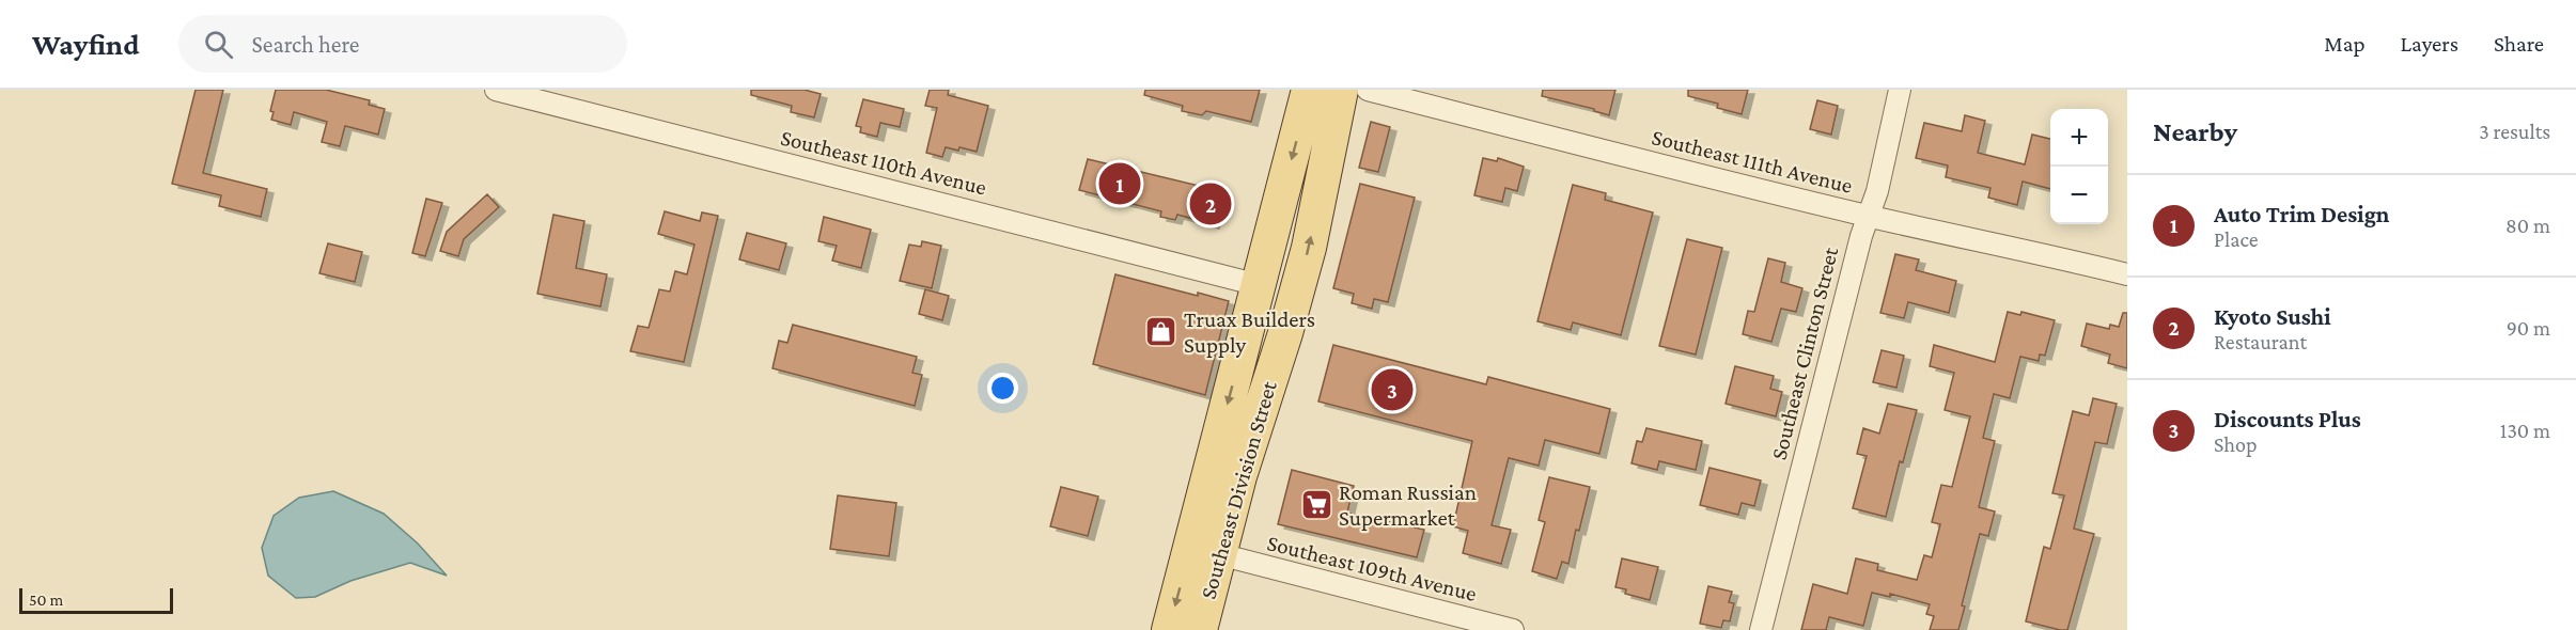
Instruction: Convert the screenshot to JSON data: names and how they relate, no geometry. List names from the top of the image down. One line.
{"streets":{"main road":["Southeast Division Street"],"street":["Southeast 111th Avenue","Southeast 110th Avenue","Southeast Clinton Street","Southeast 109th Avenue"]},"crossings":[["Southeast 111th Avenue","Southeast Clinton Street"],["Southeast 110th Avenue","Southeast Division Street"],["Southeast Division Street","Southeast 109th Avenue"]],"places":{"shop":["Truax Builders Supply"],"supermarket":["Roman Russian Supermarket"]},"scale_bar":"50 m","page":{"header":"Wayfind","search":"Search here","nav":["Map","Layers","Share"],"heading":["Nearby","3 results"],"map_buttons":["+","−"],"pins":["1","2","3"],"list":[{"mark":"1","name":"Auto Trim Design","note":"Place","value":"80 m"},{"mark":"2","name":"Kyoto Sushi","note":"Restaurant","value":"90 m"},{"mark":"3","name":"Discounts Plus","note":"Shop","value":"130 m"}],"scale":"50 m"}}
